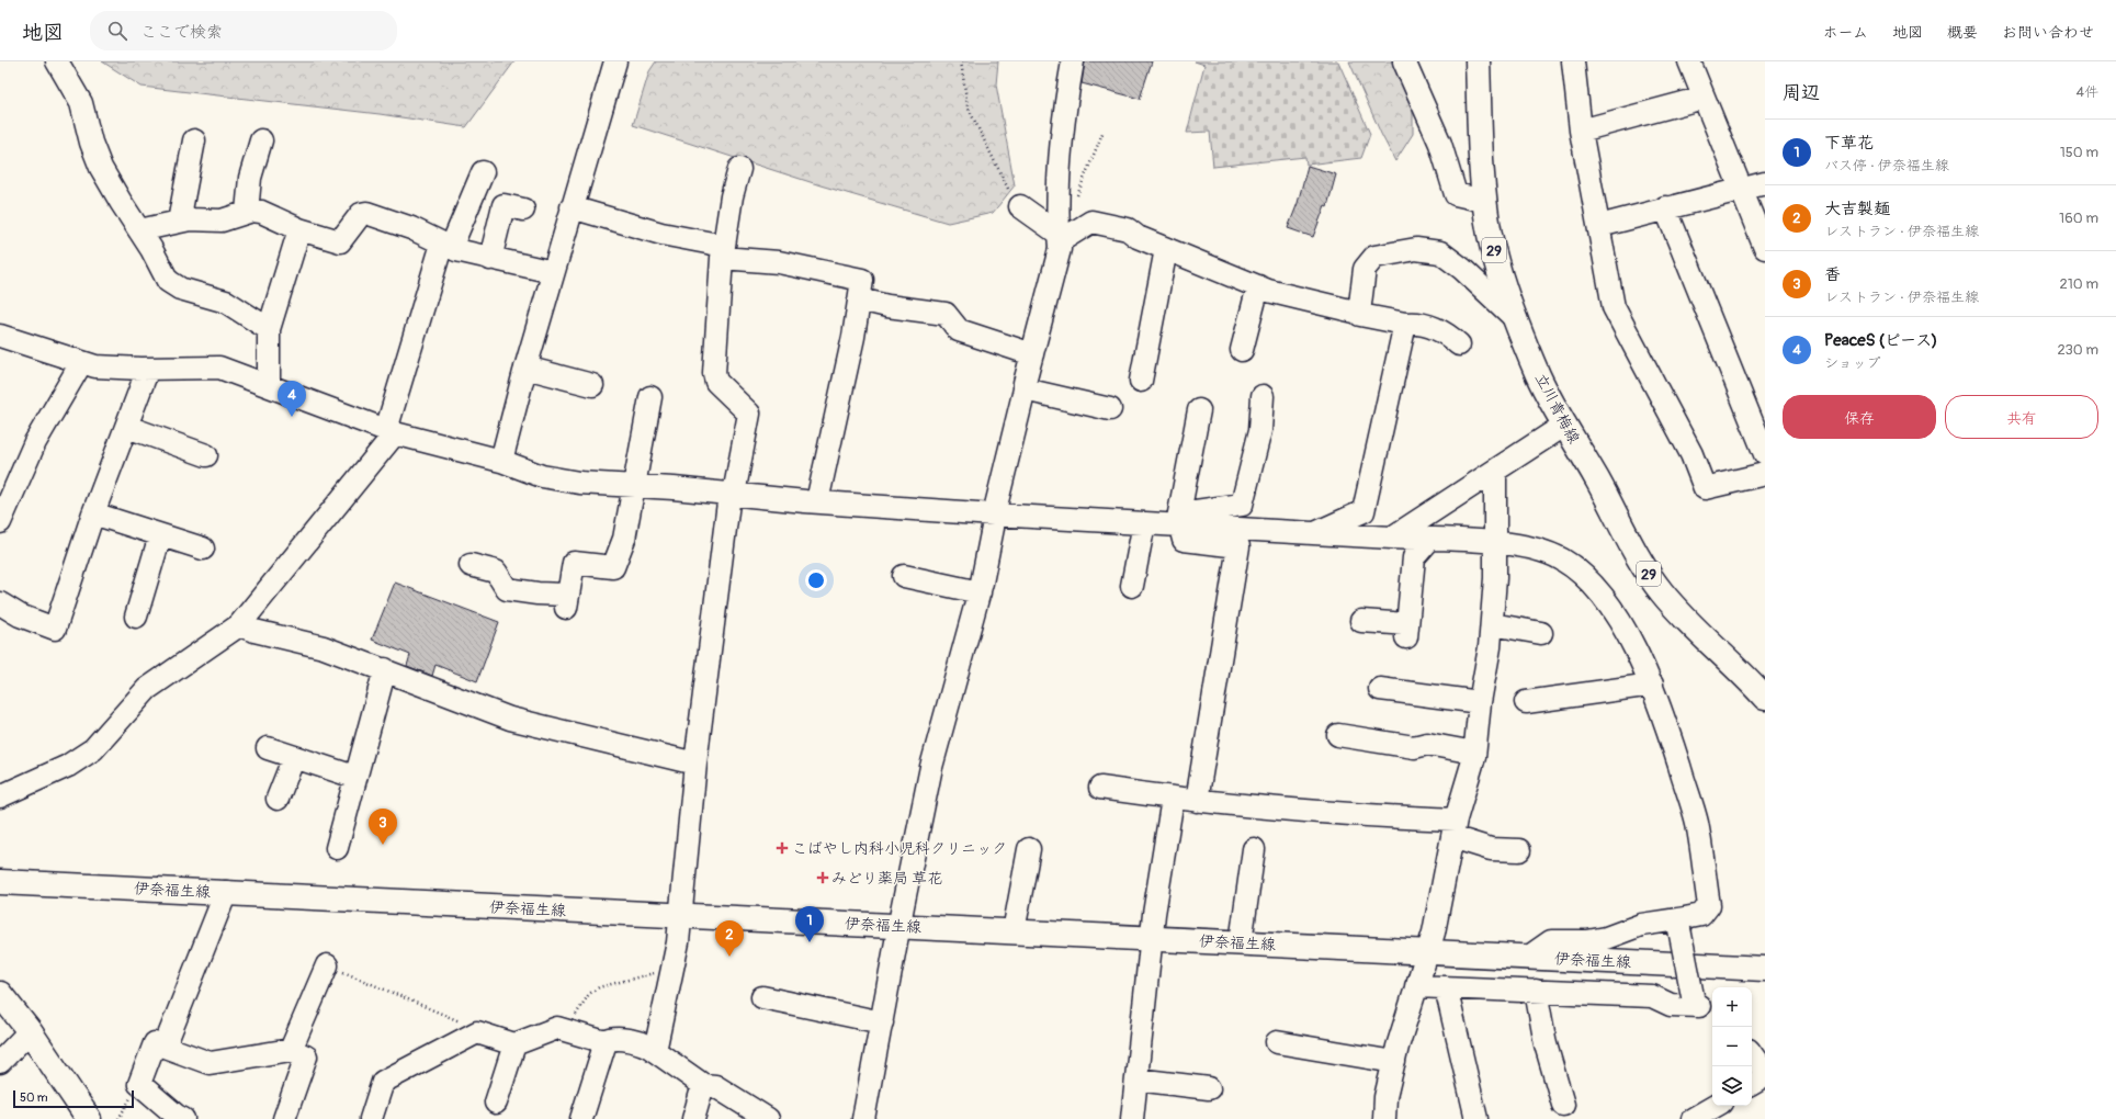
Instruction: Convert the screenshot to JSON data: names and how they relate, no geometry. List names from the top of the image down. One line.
{"streets":{"main road":["29","立川青梅線","伊奈福生線"]},"places":{"health":["こばやし内科小児科クリニック","みどり薬局 草花"]},"scale_bar":"50 m","page":{"header":"地図","search":"ここで検索","nav":["ホーム","地図","概要","お問い合わせ"],"heading":["周辺","4件"],"list":[{"mark":"1","name":"下草花","note":"バス停 · 伊奈福生線","value":"150 m"},{"mark":"2","name":"大吉製麺","note":"レストラン · 伊奈福生線","value":"160 m"},{"mark":"3","name":"香","note":"レストラン · 伊奈福生線","value":"210 m"},{"mark":"4","name":"PeaceS (ピース)","note":"ショップ","value":"230 m"}],"pins":["4","3","1","2"],"buttons":["保存","共有"],"map_buttons":["+","−"],"scale":"50 m"}}
